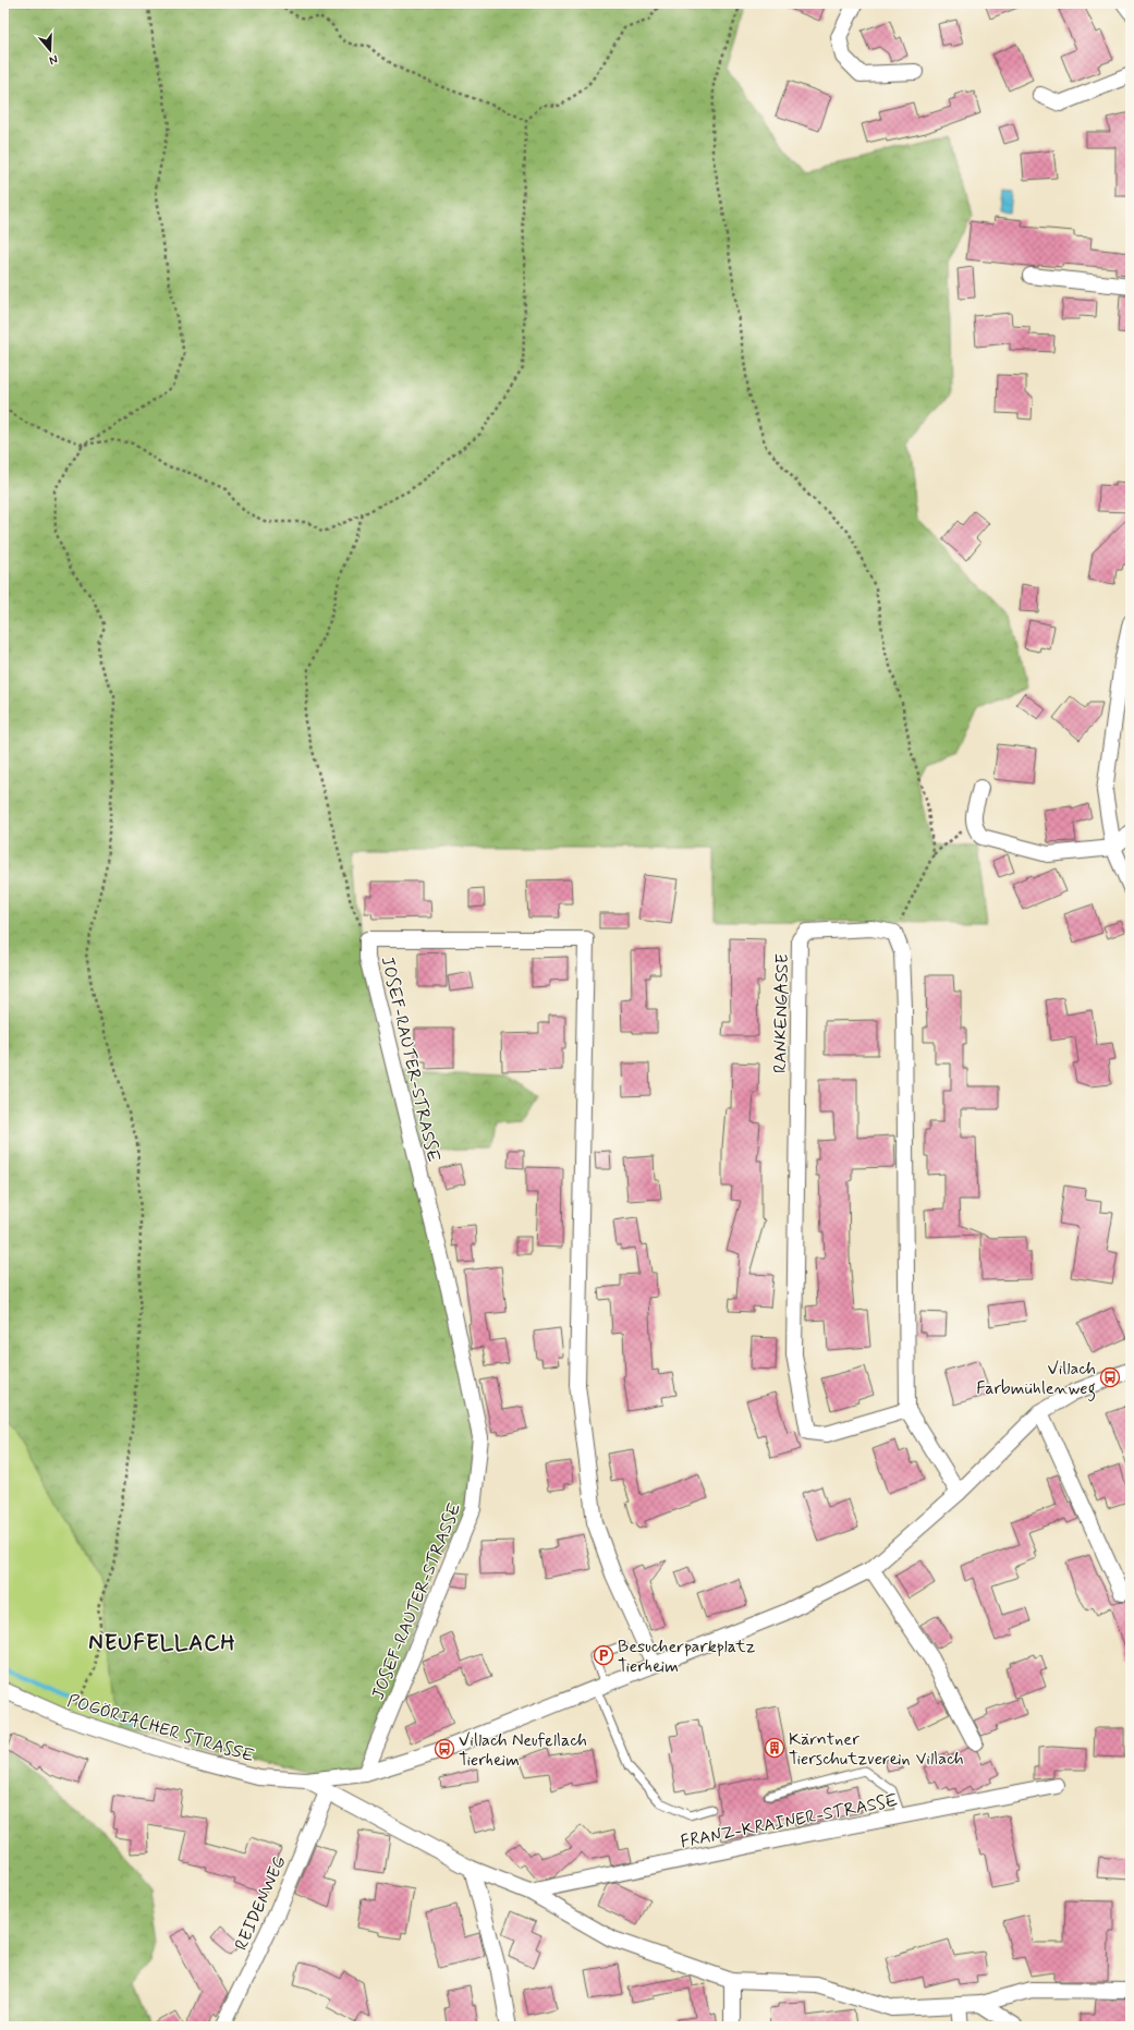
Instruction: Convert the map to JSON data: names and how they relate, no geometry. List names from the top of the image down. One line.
{"streets":{"street":["RANKENGASSE","JOSEF-RAUTER-STRASSE","POGÖRIACHER STRASSE","FRANZ-KRAINER-STRASSE","REIDENWEG"]},"crossings":[["JOSEF-RAUTER-STRASSE","POGÖRIACHER STRASSE"]],"districts":["NEUFELLACH"],"places":{"bus stop":["Villach Farbmühlenweg","Villach Neufellach Tierheim"],"parking":["Besucherparkplatz Tierheim"],"building":["Kärntner Tierschutzverein Villach"]},"north":"bottom"}
